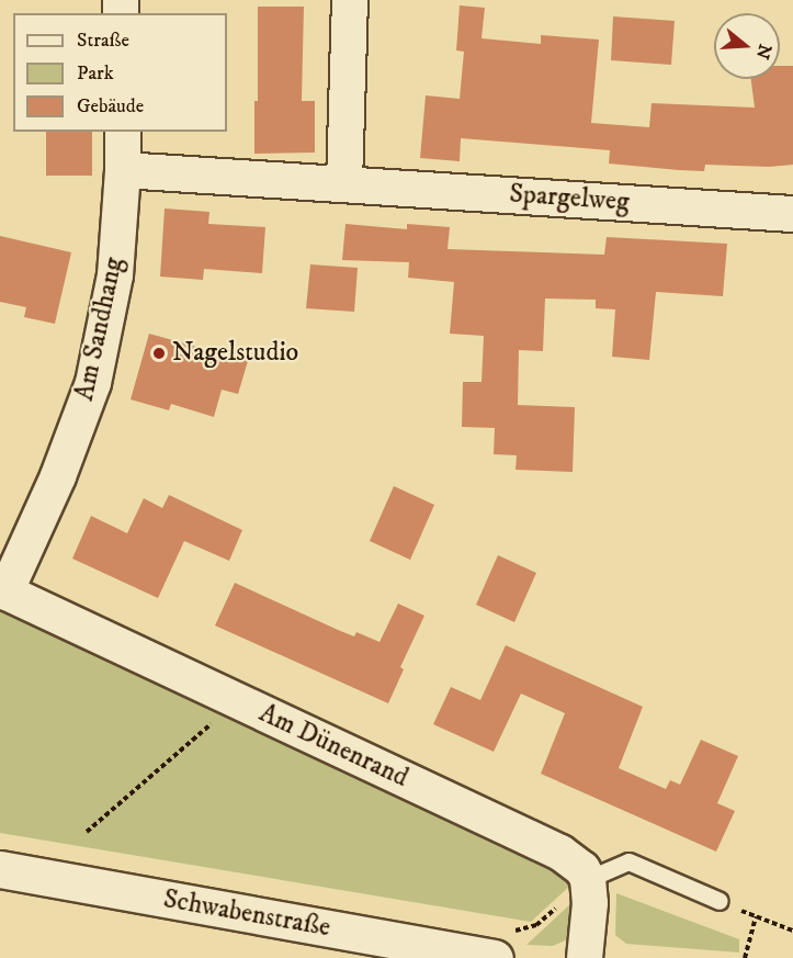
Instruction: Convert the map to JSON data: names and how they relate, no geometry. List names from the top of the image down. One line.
{"streets":{"street":["Spargelweg","Am Sandhang","Am Dünenrand","Schwabenstraße"]},"crossings":[["Spargelweg","Am Sandhang"],["Am Sandhang","Am Dünenrand"]],"places":["Nagelstudio"],"legend":["Straße","Park","Gebäude"],"north":"right"}
